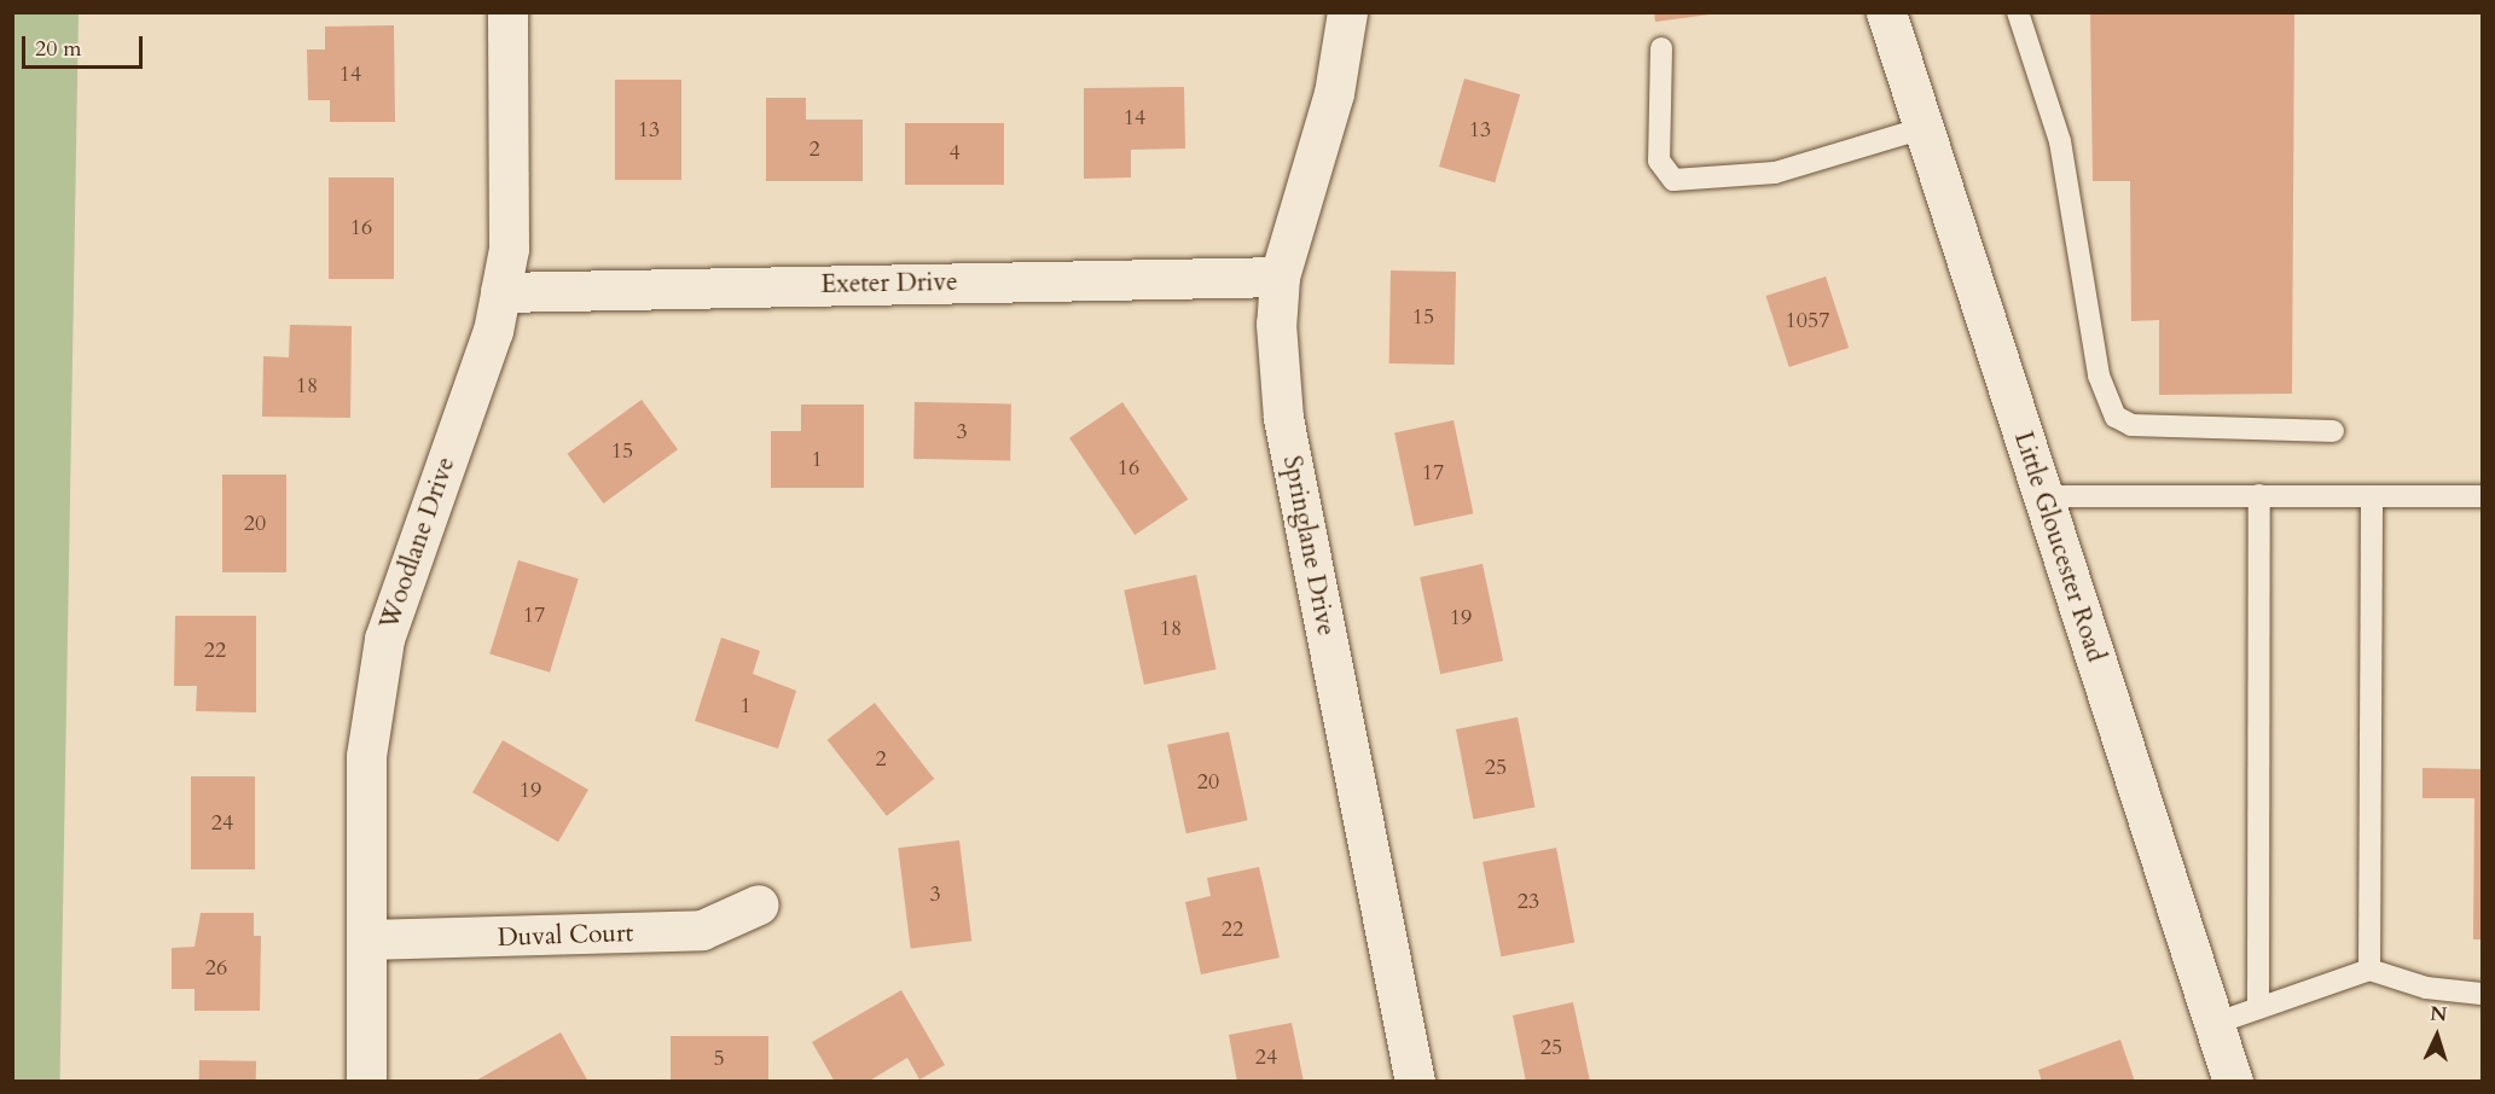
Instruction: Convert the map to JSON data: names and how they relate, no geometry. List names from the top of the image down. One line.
{"streets":{"street":["Exeter Drive","Woodlane Drive","Springlane Drive","Little Gloucester Road","Duval Court"]},"crossings":[["Exeter Drive","Woodlane Drive"],["Exeter Drive","Springlane Drive"],["Woodlane Drive","Duval Court"]],"house_numbers":["14","14","13","13","2","4","16","15","1057","18","3","15","1","16","17","20","17","19","18","22","1","2","25","20","19","24","3","23","22","26","25","24","5"],"scale_bar":"20 m","north":"top"}
